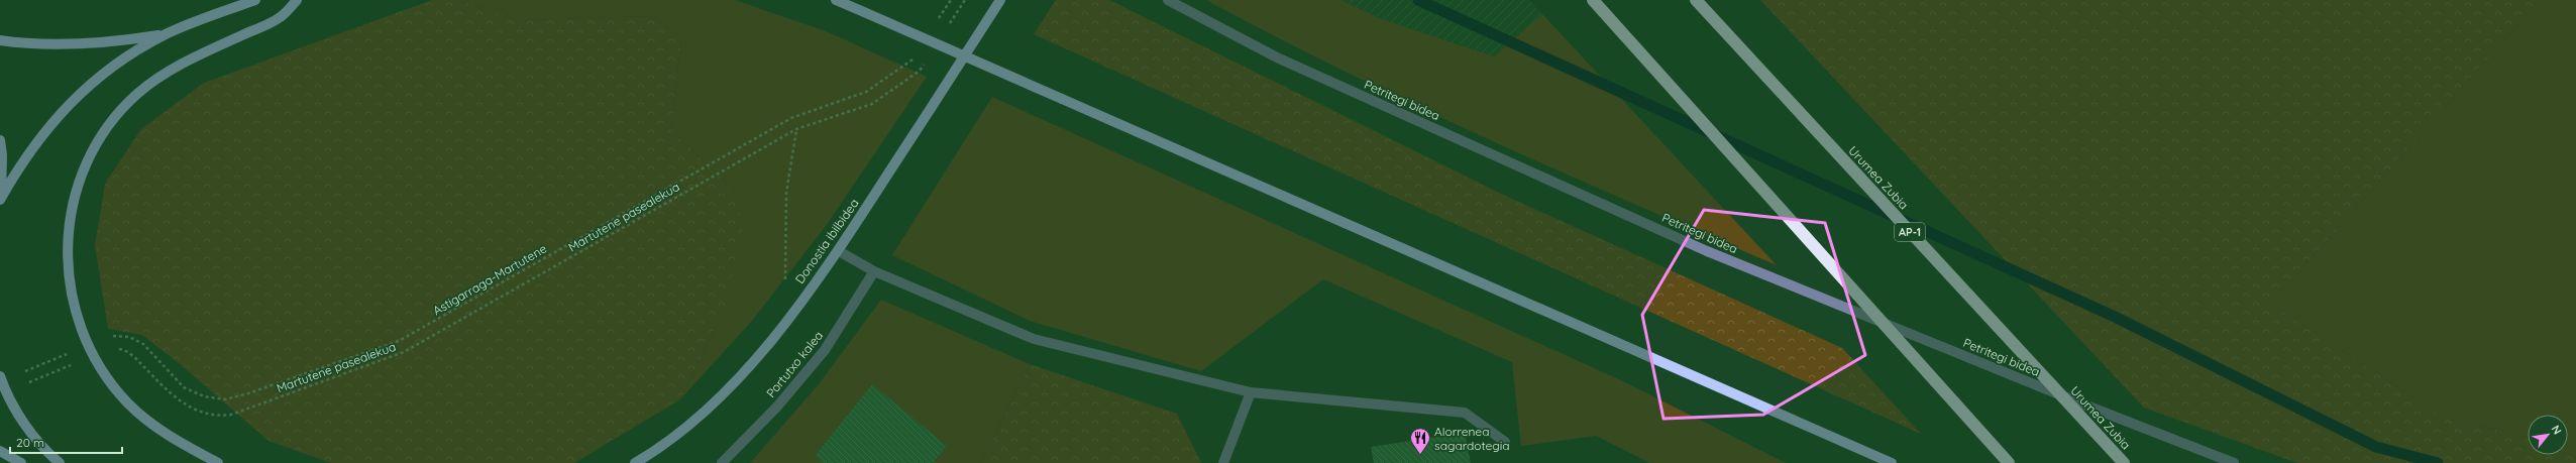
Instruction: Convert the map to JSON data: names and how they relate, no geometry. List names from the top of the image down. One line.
{"streets":{"highway":["Urumea Zubia","AP-1"],"main road":["Donostia ibilbidea"],"street":["Petritegi bidea","Portutxo kalea"],"path":["Martutene pasealekua","Astigarraga-Martutene"]},"places":{"restaurant":["Alorrenea sagardotegia"]},"scale_bar":"20 m","north":"top right"}
